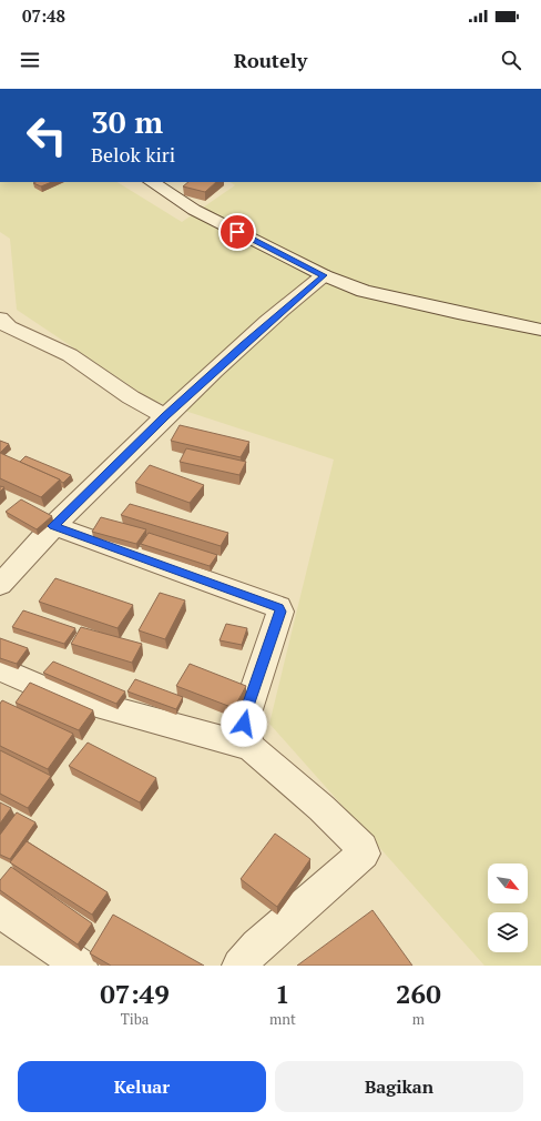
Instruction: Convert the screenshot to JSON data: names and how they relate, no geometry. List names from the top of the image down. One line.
{"north":"bottom right","page":{"status":"07:48","header":"Routely","turn":["30 m","Belok kiri"],"eta":["07:49","Tiba","1","mnt","260","m"],"buttons":["Keluar","Bagikan"]}}
